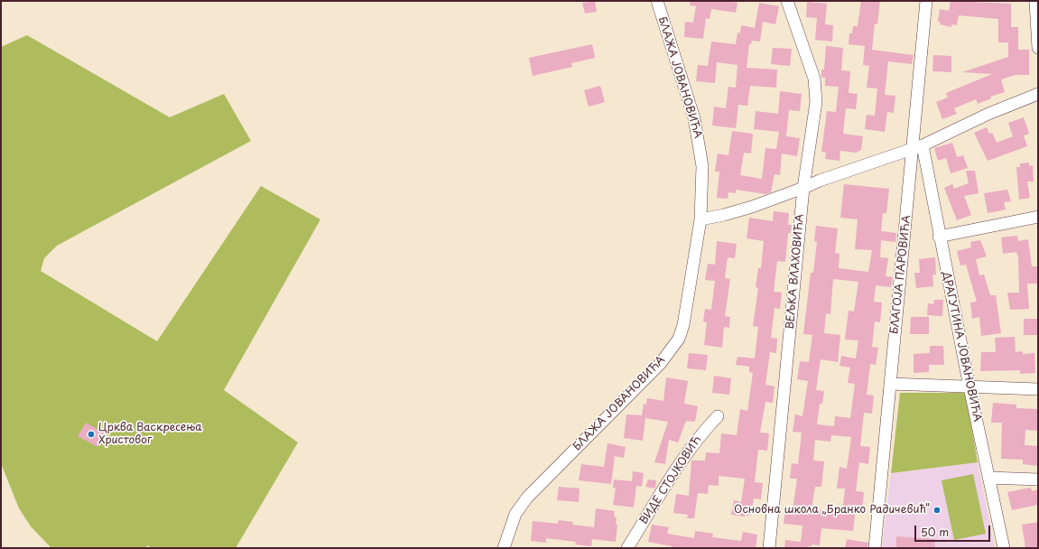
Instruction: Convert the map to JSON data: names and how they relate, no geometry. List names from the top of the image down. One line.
{"streets":{"street":["БЛАЖА ЈОВАНОВИЋА","ВЕЉКА ВЛАХОВИЋА","БЛАГОЈА ПАРОВИЋА","ДРАГУТИНА ЈОВАНОВИЋА","ВИДЕ СТОЈКОВИЋ"]},"crossings":[["БЛАГОЈА ПАРОВИЋА","ДРАГУТИНА ЈОВАНОВИЋА"]],"places":["Црква Васкресења Христовог","Основна школа „Бранко Радичевић”"],"scale_bar":"50 m"}
